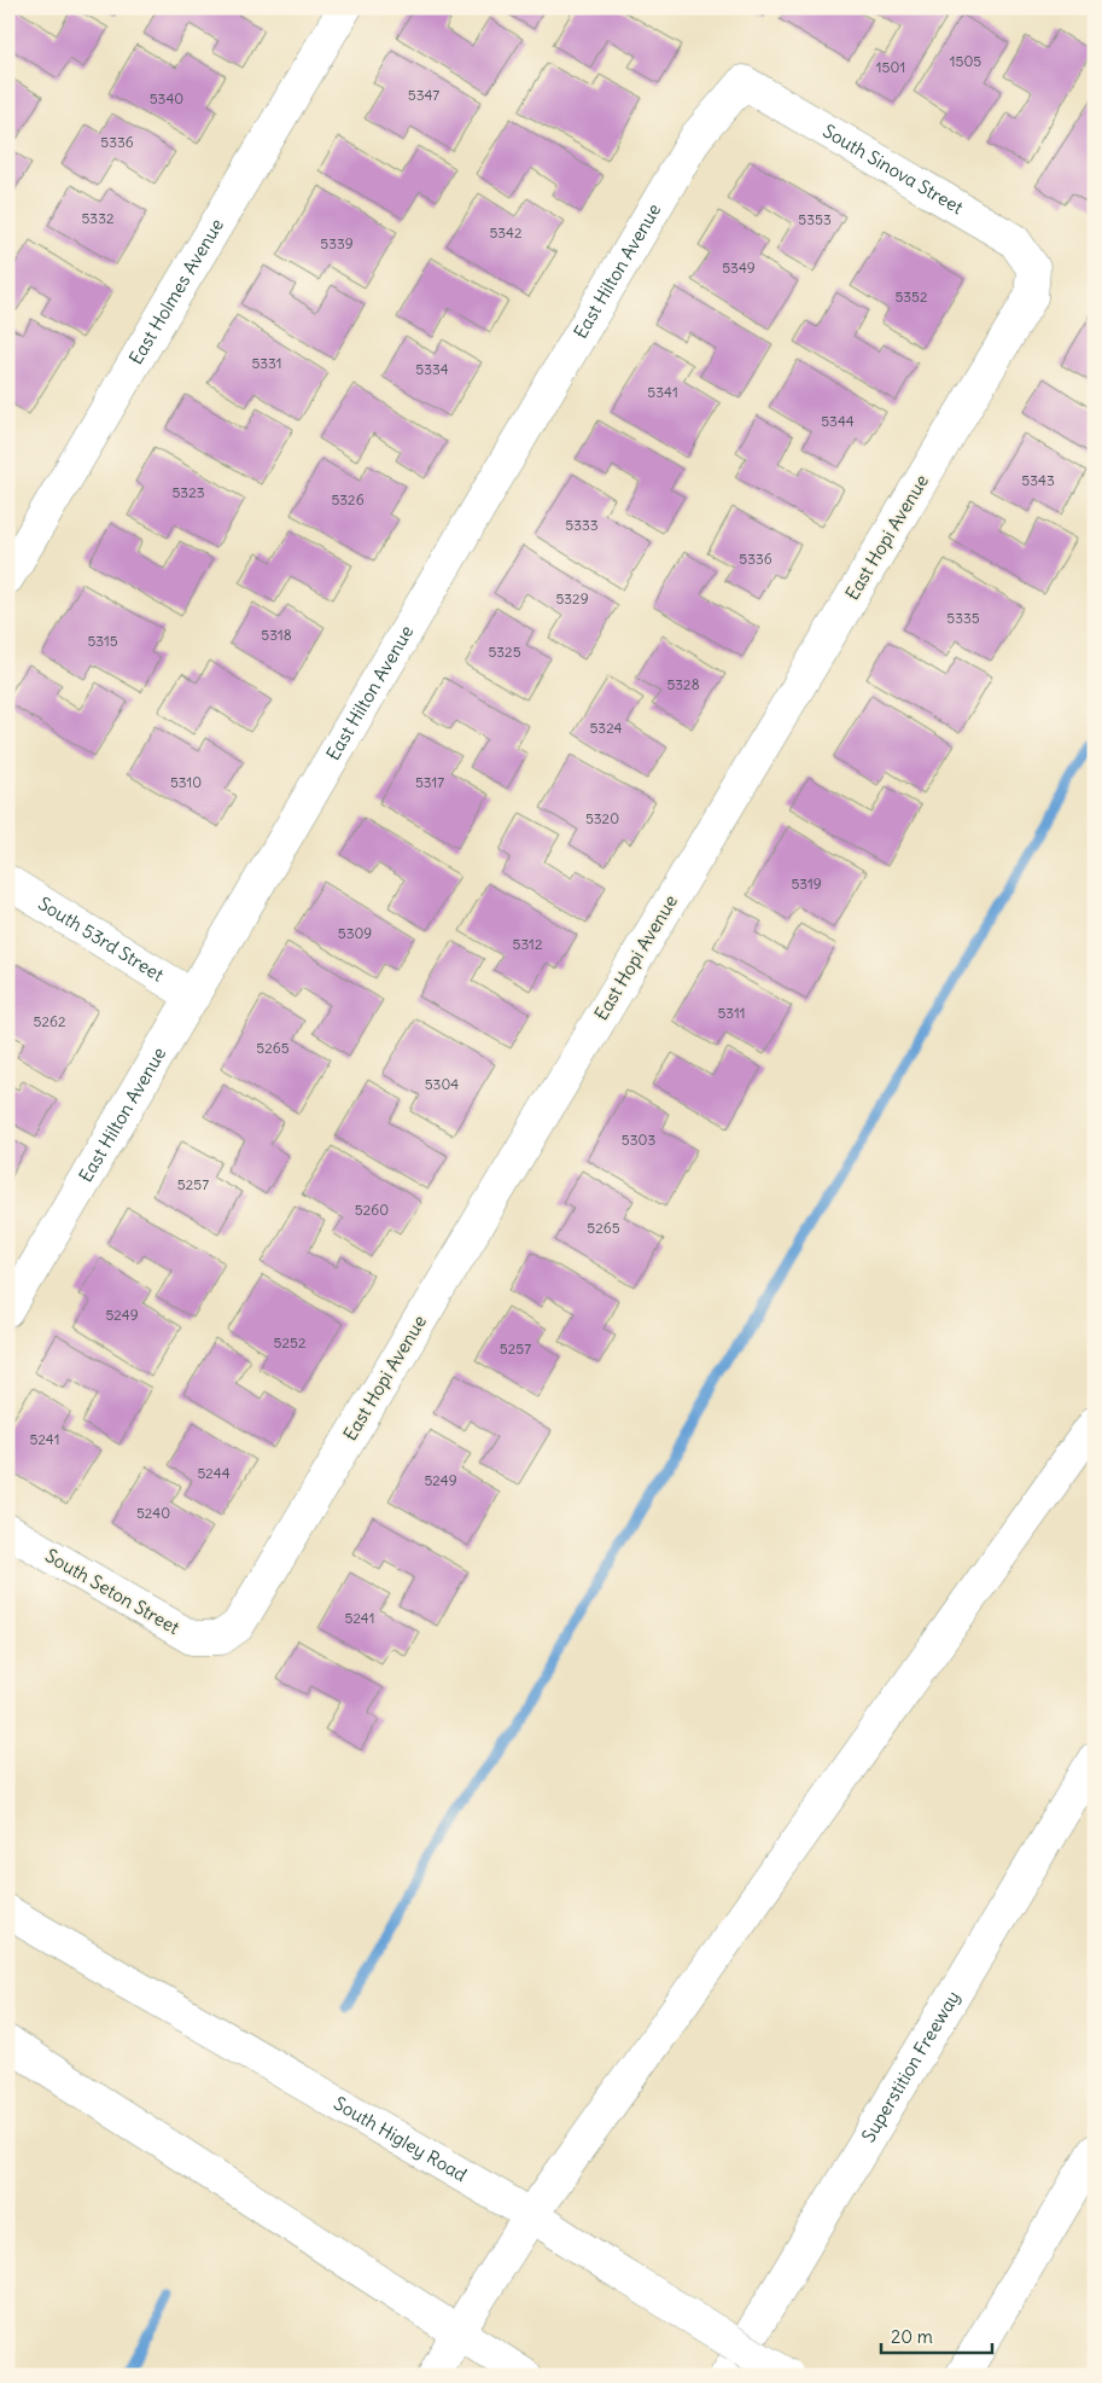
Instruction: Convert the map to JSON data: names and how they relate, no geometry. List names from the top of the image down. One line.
{"streets":{"main road":["South Sinova Street","East Hilton Avenue","East Holmes Avenue","East Hopi Avenue","South 53rd Street","South Seton Street","Superstition Freeway","South Higley Road"]},"crossings":[["South Sinova Street","East Hilton Avenue"],["South Sinova Street","East Hopi Avenue"],["East Hilton Avenue","South 53rd Street"],["East Hopi Avenue","South Seton Street"]],"house_numbers":["1505","1501","5347","5340","5336","5332","5353","5342","5339","5349","5352","5331","5334","5341","5344","5343","5323","5326","5333","5336","5329","5335","5318","5315","5325","5328","5324","5310","5317","5320","5319","5309","5312","5311","5262","5265","5304","5303","5257","5260","5265","5249","5252","5257","5241","5244","5249","5240","5241"],"scale_bar":"20 m"}
